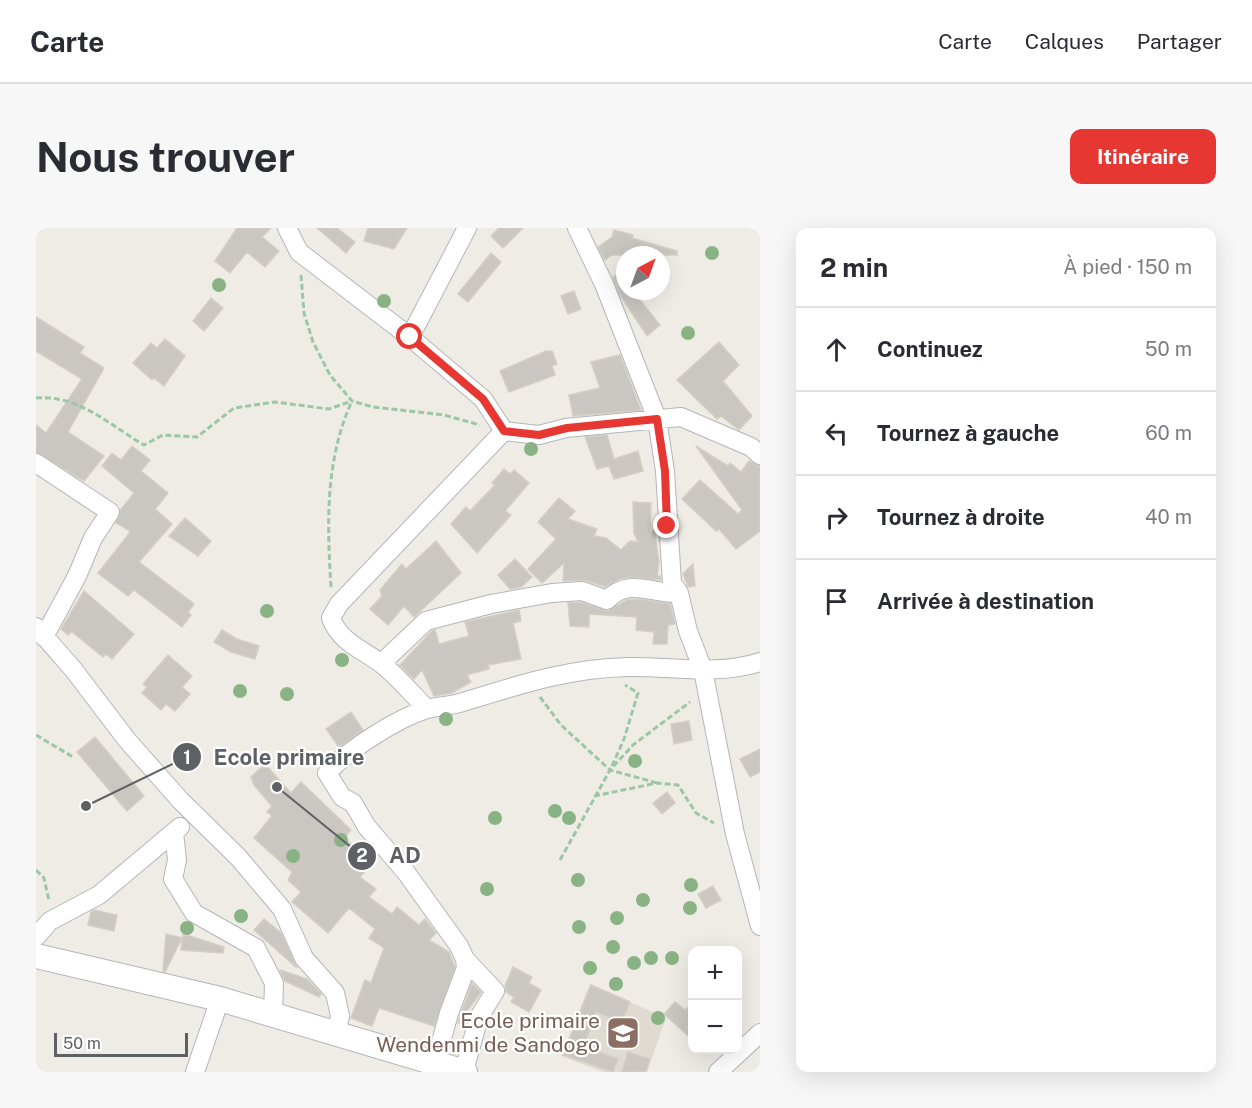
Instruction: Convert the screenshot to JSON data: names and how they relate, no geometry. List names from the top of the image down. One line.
{"places":{"other":["AD","Ecole primaire"],"school or university":["Ecole primaire Wendenmi de Sandogo"]},"scale_bar":"50 m","north":"top right","page":{"header":"Carte","nav":["Carte","Calques","Partager"],"buttons":"Itinéraire","title":"Nous trouver","heading":["2 min","À pied · 150 m"],"list":[["Continuez","50 m"],["Tournez à gauche","60 m"],["Tournez à droite","40 m"],"Arrivée à destination"],"map_buttons":["+","−"],"scale":"50 m"}}
